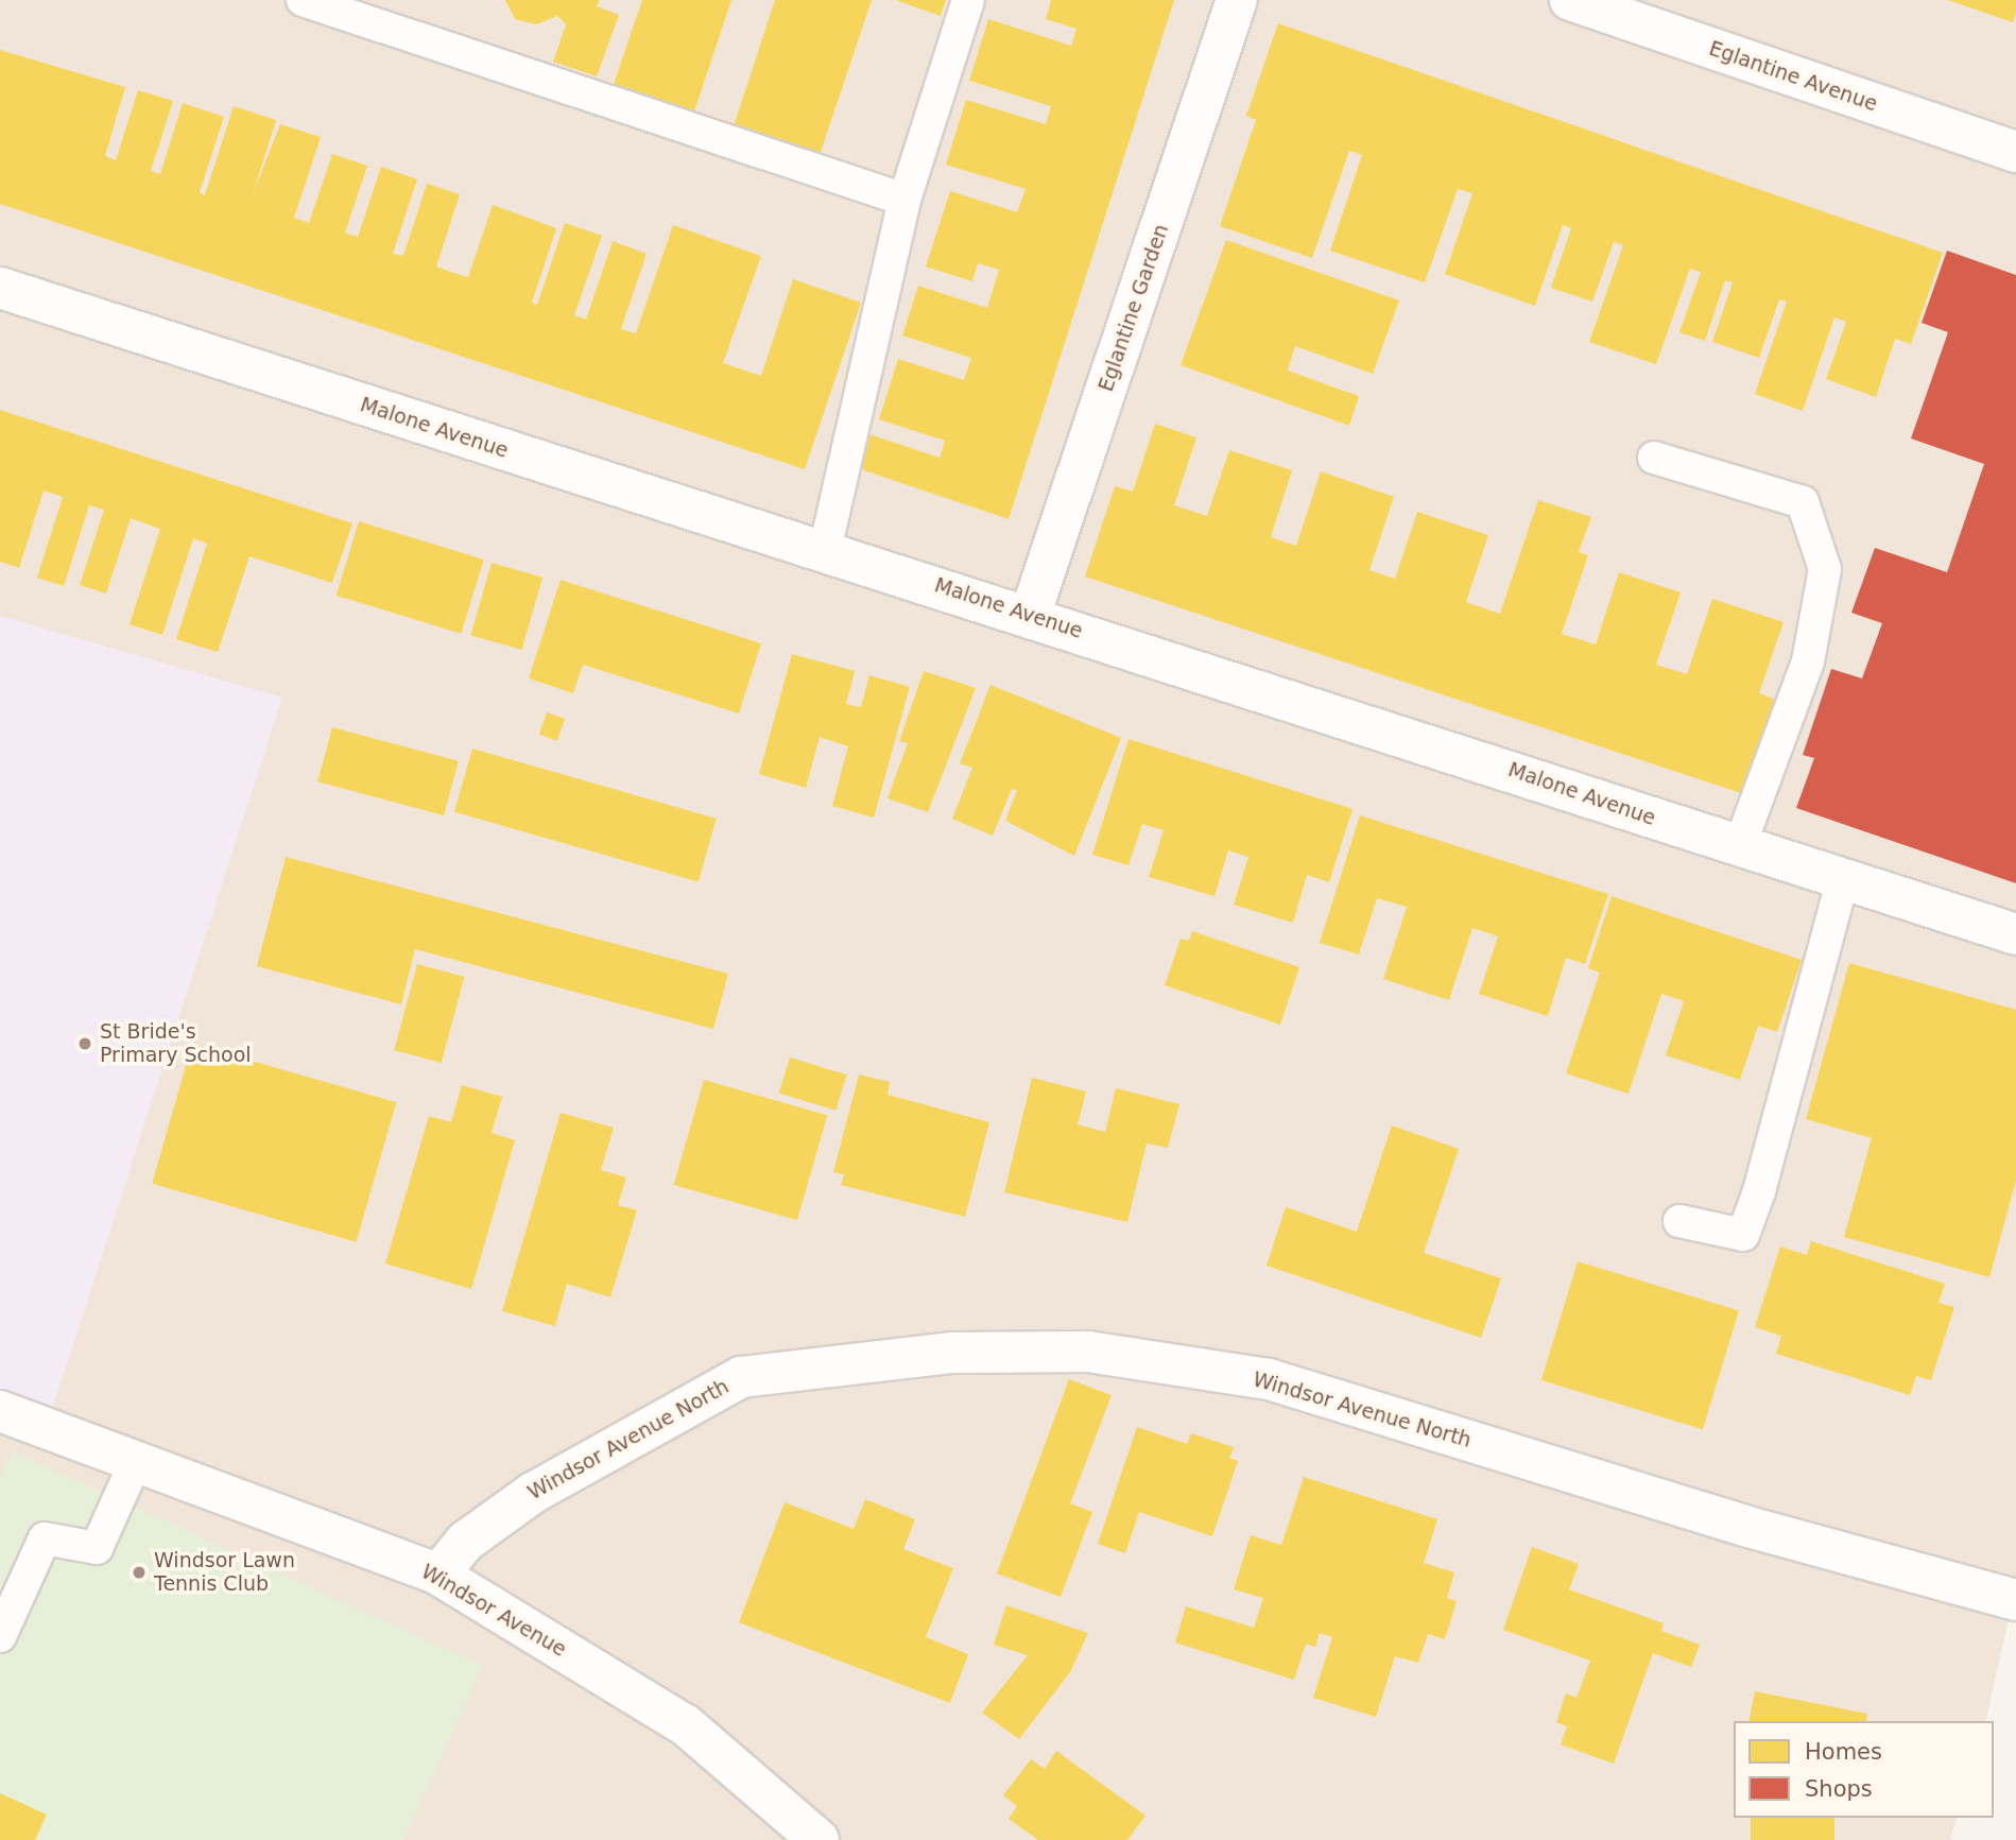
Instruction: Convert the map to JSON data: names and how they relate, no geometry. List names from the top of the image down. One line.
{"streets":{"street":["Eglantine Avenue","Eglantine Garden","Malone Avenue","Windsor Avenue North","Windsor Avenue"]},"crossings":[["Eglantine Garden","Malone Avenue"],["Windsor Avenue North","Windsor Avenue"]],"places":["St Bride's Primary School","Windsor Lawn Tennis Club"],"legend":["Homes","Shops"]}
